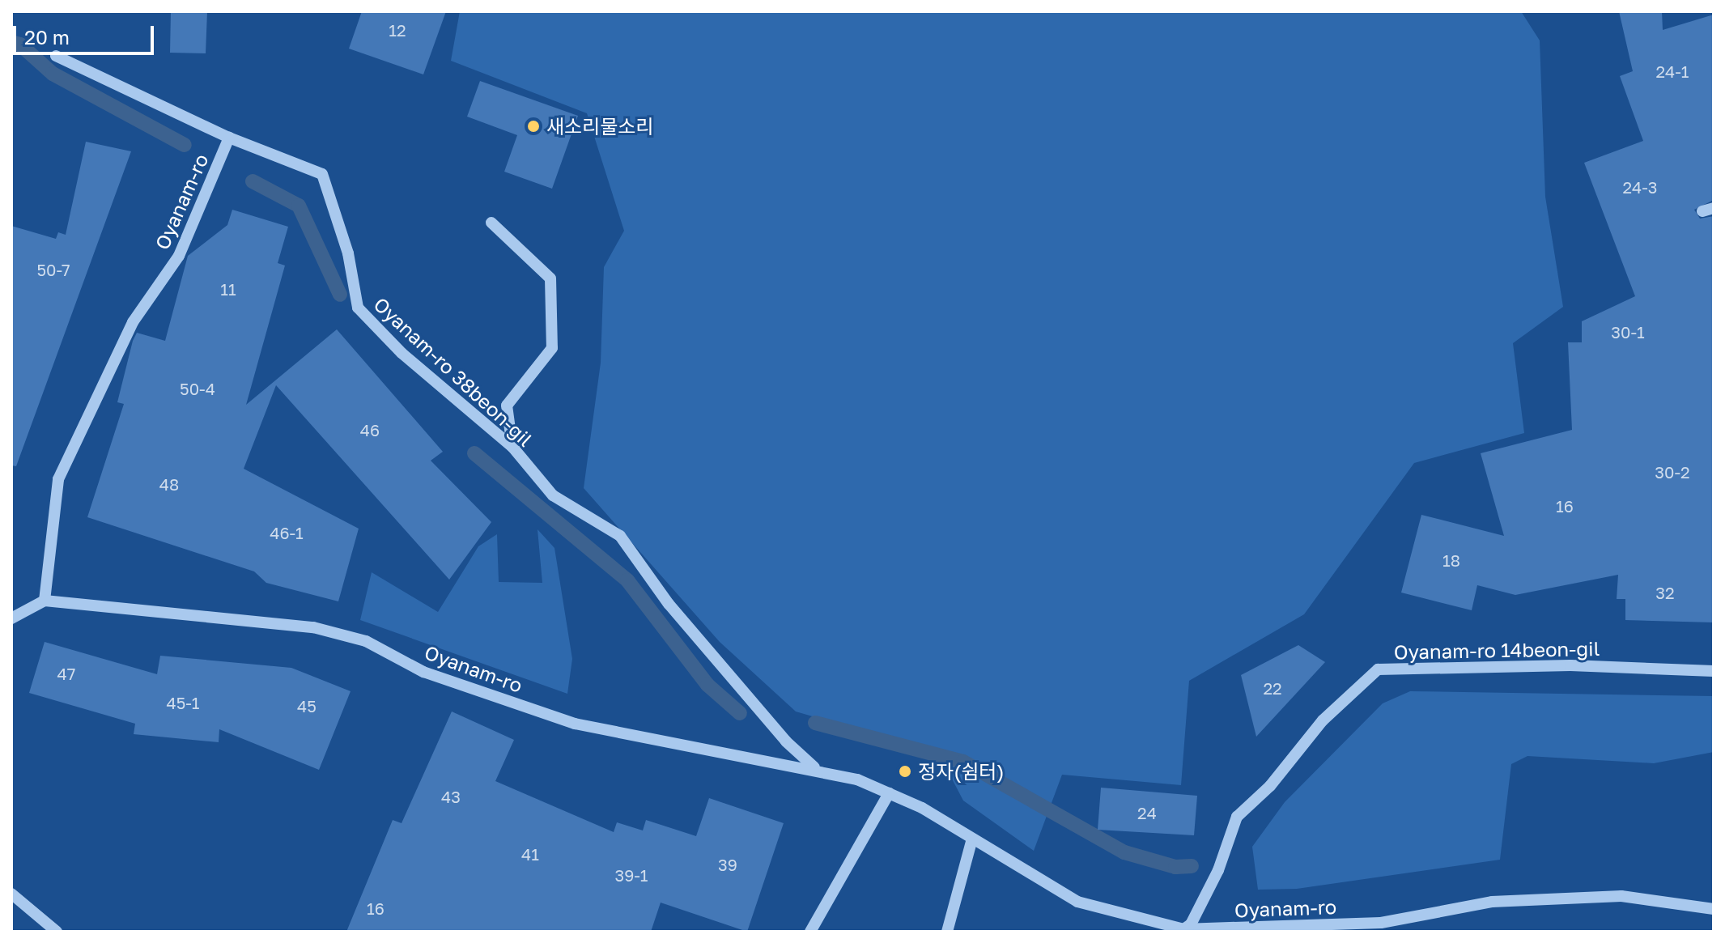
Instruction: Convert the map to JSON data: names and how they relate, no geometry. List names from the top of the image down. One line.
{"streets":{"street":["Oyanam-ro","Oyanam-ro 38beon-gil","Oyanam-ro 14beon-gil"]},"crossings":[["Oyanam-ro","Oyanam-ro 38beon-gil"],["Oyanam-ro","Oyanam-ro 14beon-gil"]],"places":["새소리물소리","정자(쉼터)"],"house_numbers":["12","24-1","24-3","50-7","11","30-1","50-4","46","30-2","48","16","46-1","18","32","47","22","45-1","45","43","24","41","39","39-1","16"],"scale_bar":"20 m"}
